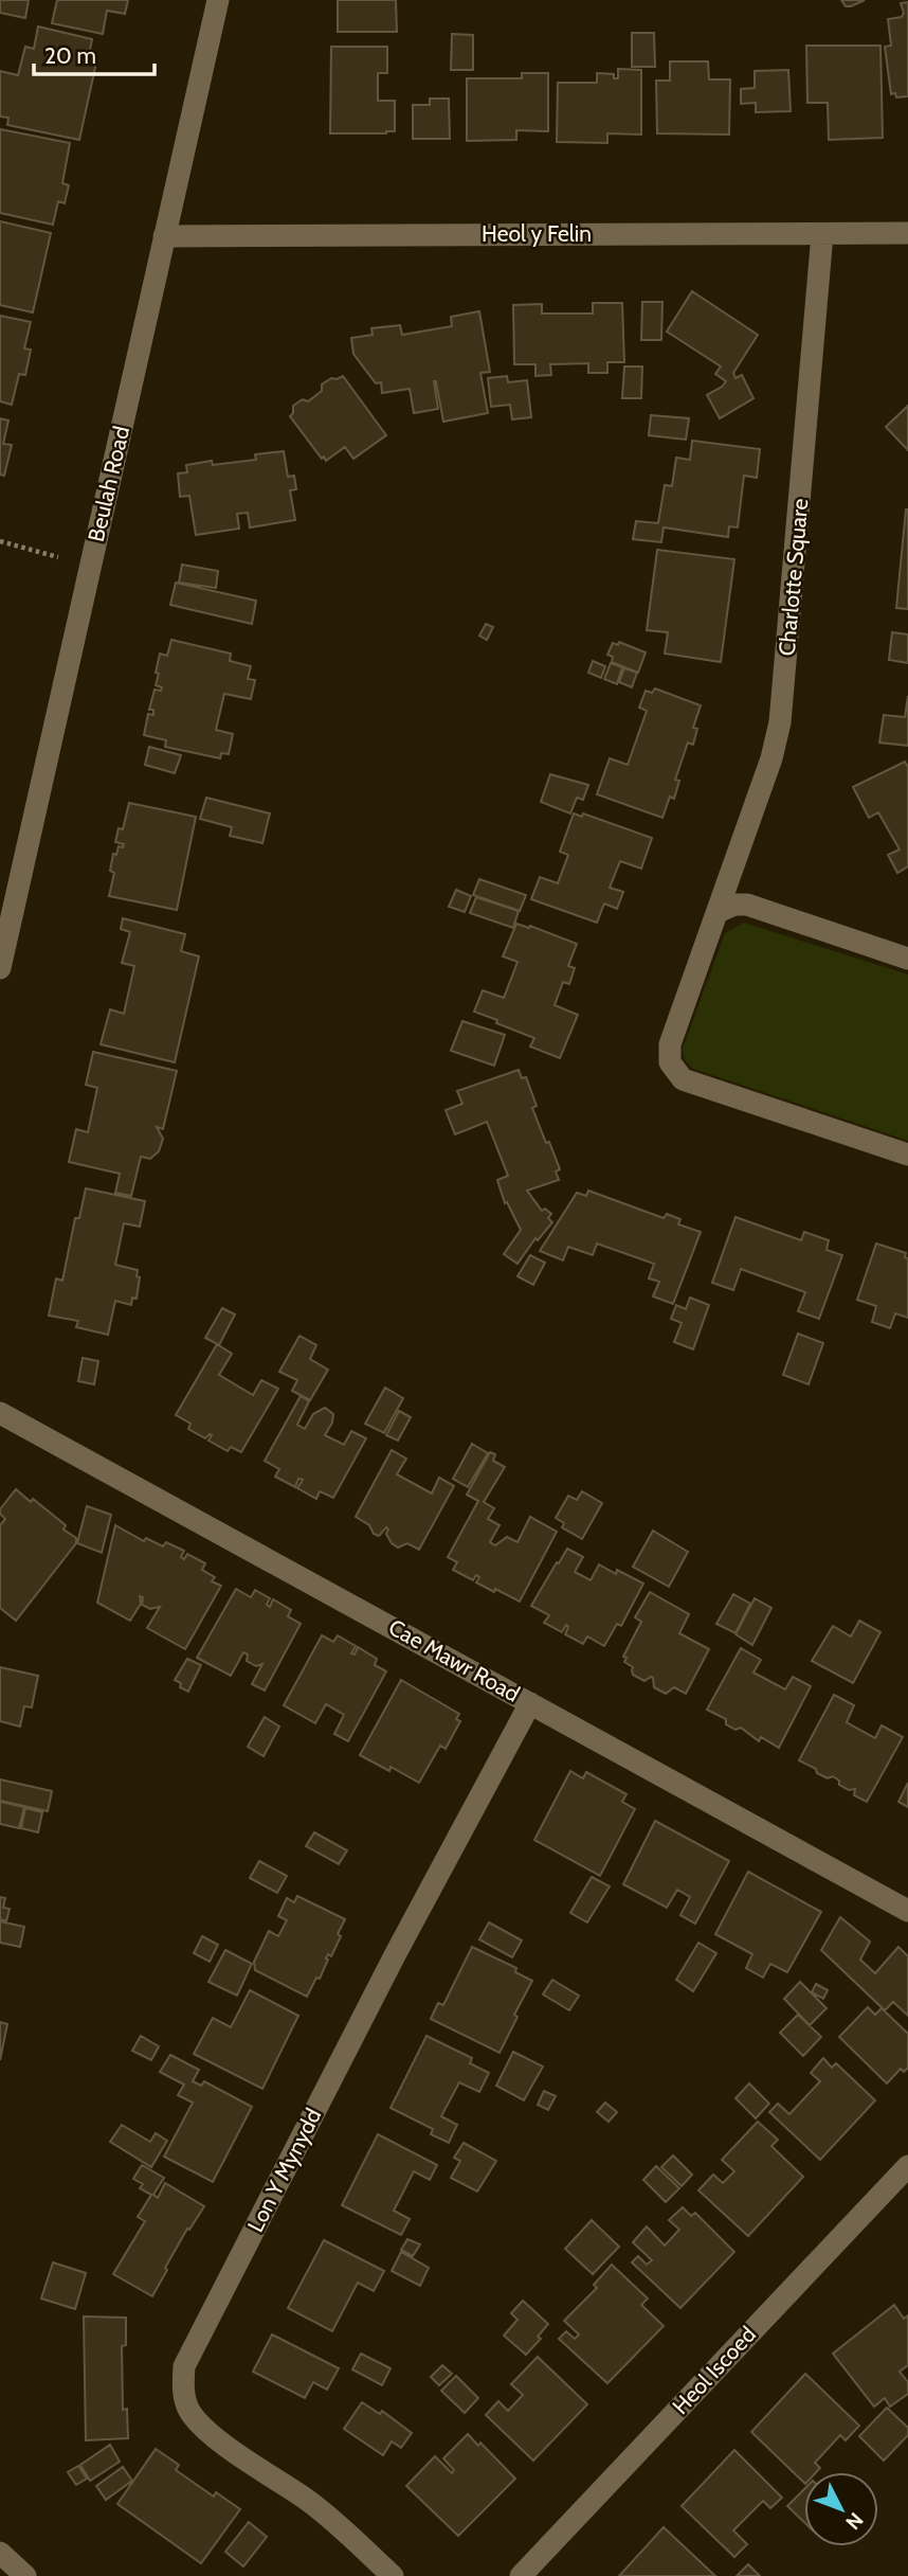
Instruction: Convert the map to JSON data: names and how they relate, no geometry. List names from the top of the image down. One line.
{"streets":{"street":["Heol y Felin","Beulah Road","Charlotte Square","Cae Mawr Road","Lon Y Mynydd","Heol Iscoed"]},"crossings":[["Heol y Felin","Beulah Road"],["Heol y Felin","Charlotte Square"],["Cae Mawr Road","Lon Y Mynydd"]],"scale_bar":"20 m","north":"bottom right"}
